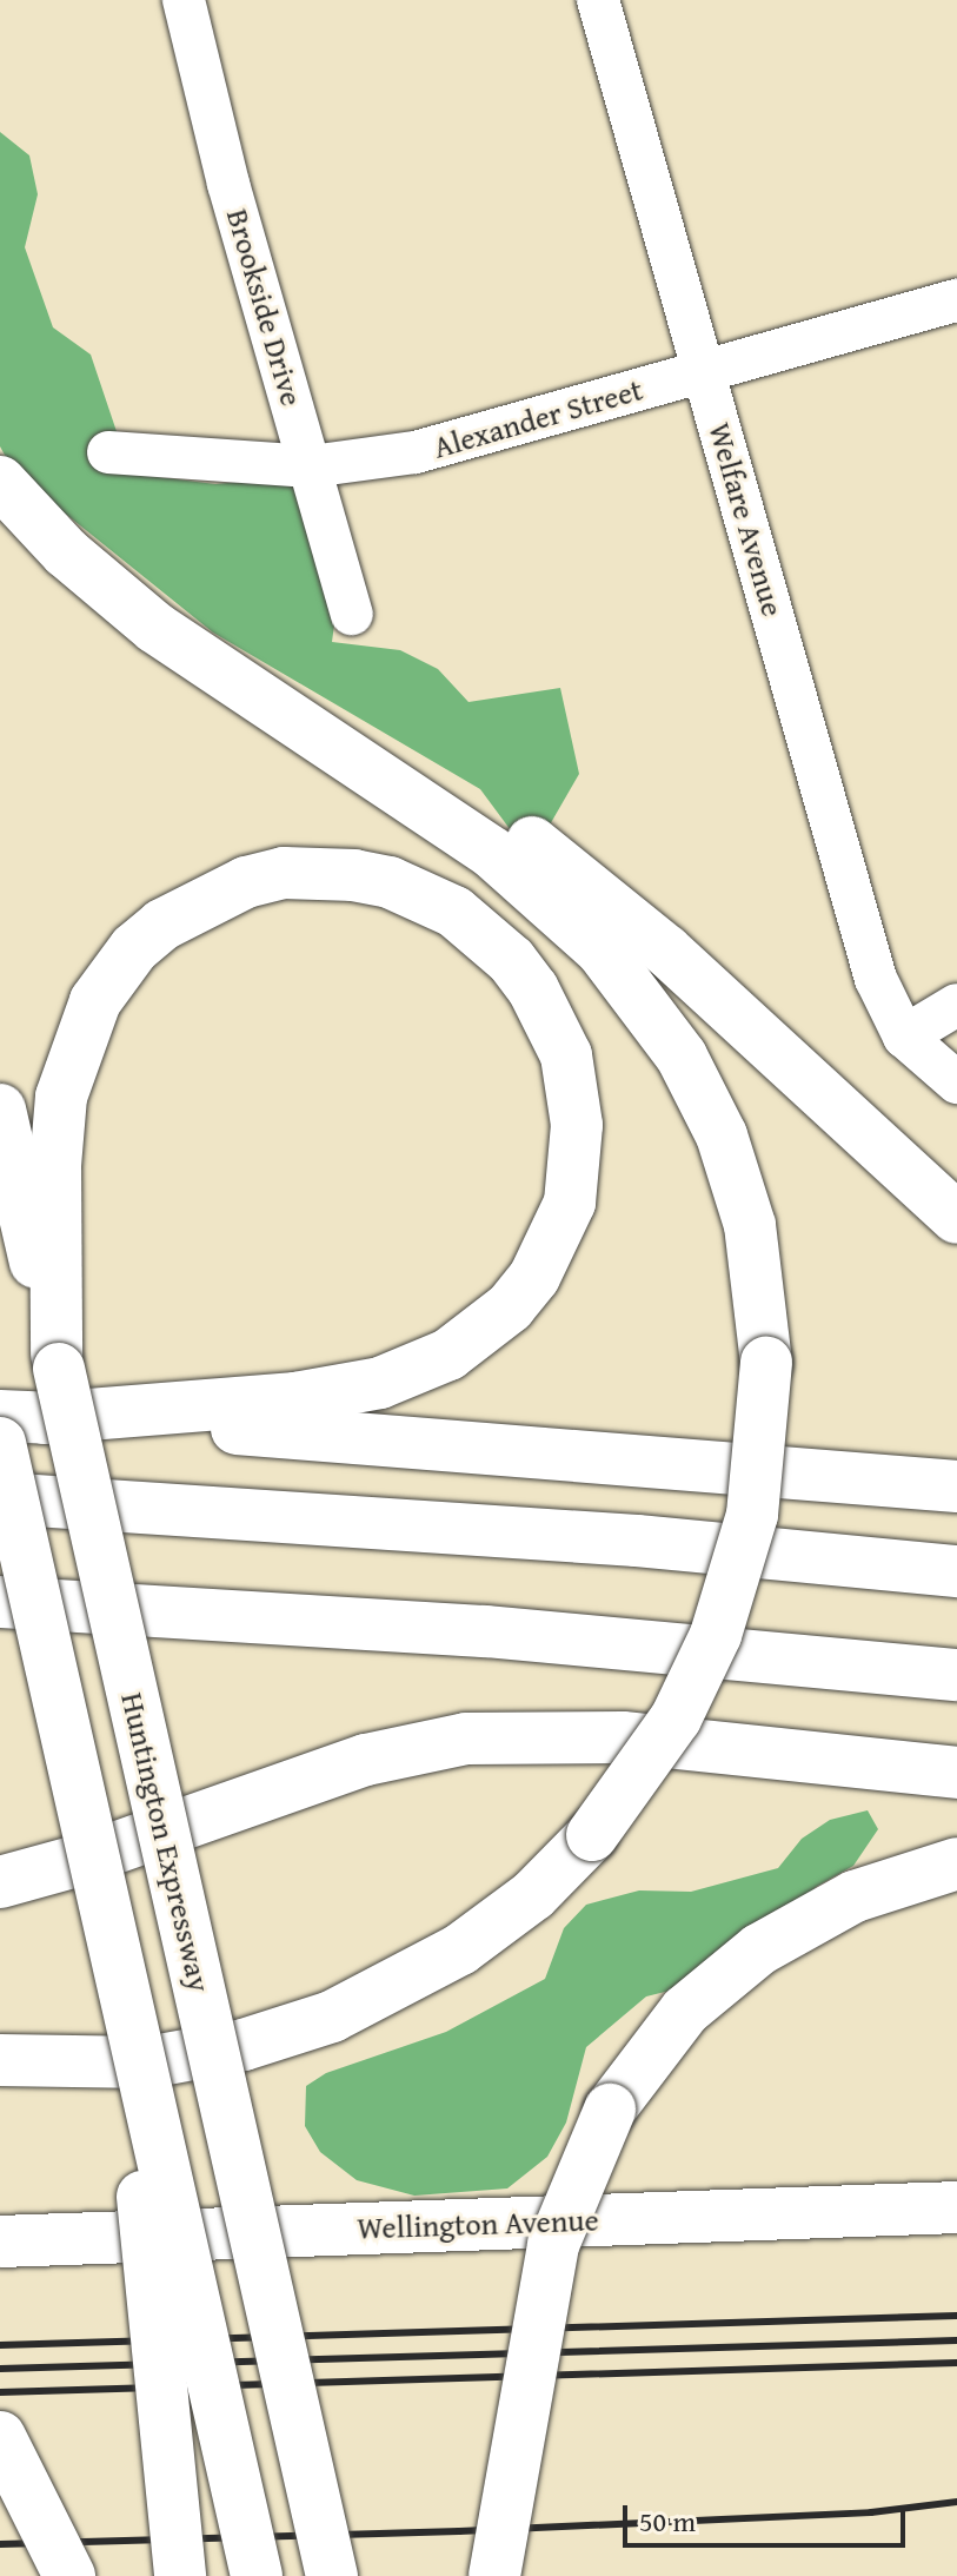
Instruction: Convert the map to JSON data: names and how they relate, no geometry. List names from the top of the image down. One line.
{"streets":{"main road":["Huntington Expressway","Wellington Avenue"],"street":["Brookside Drive","Alexander Street","Welfare Avenue"]},"crossings":[["Brookside Drive","Alexander Street"],["Alexander Street","Welfare Avenue"]],"scale_bar":"50 m"}
